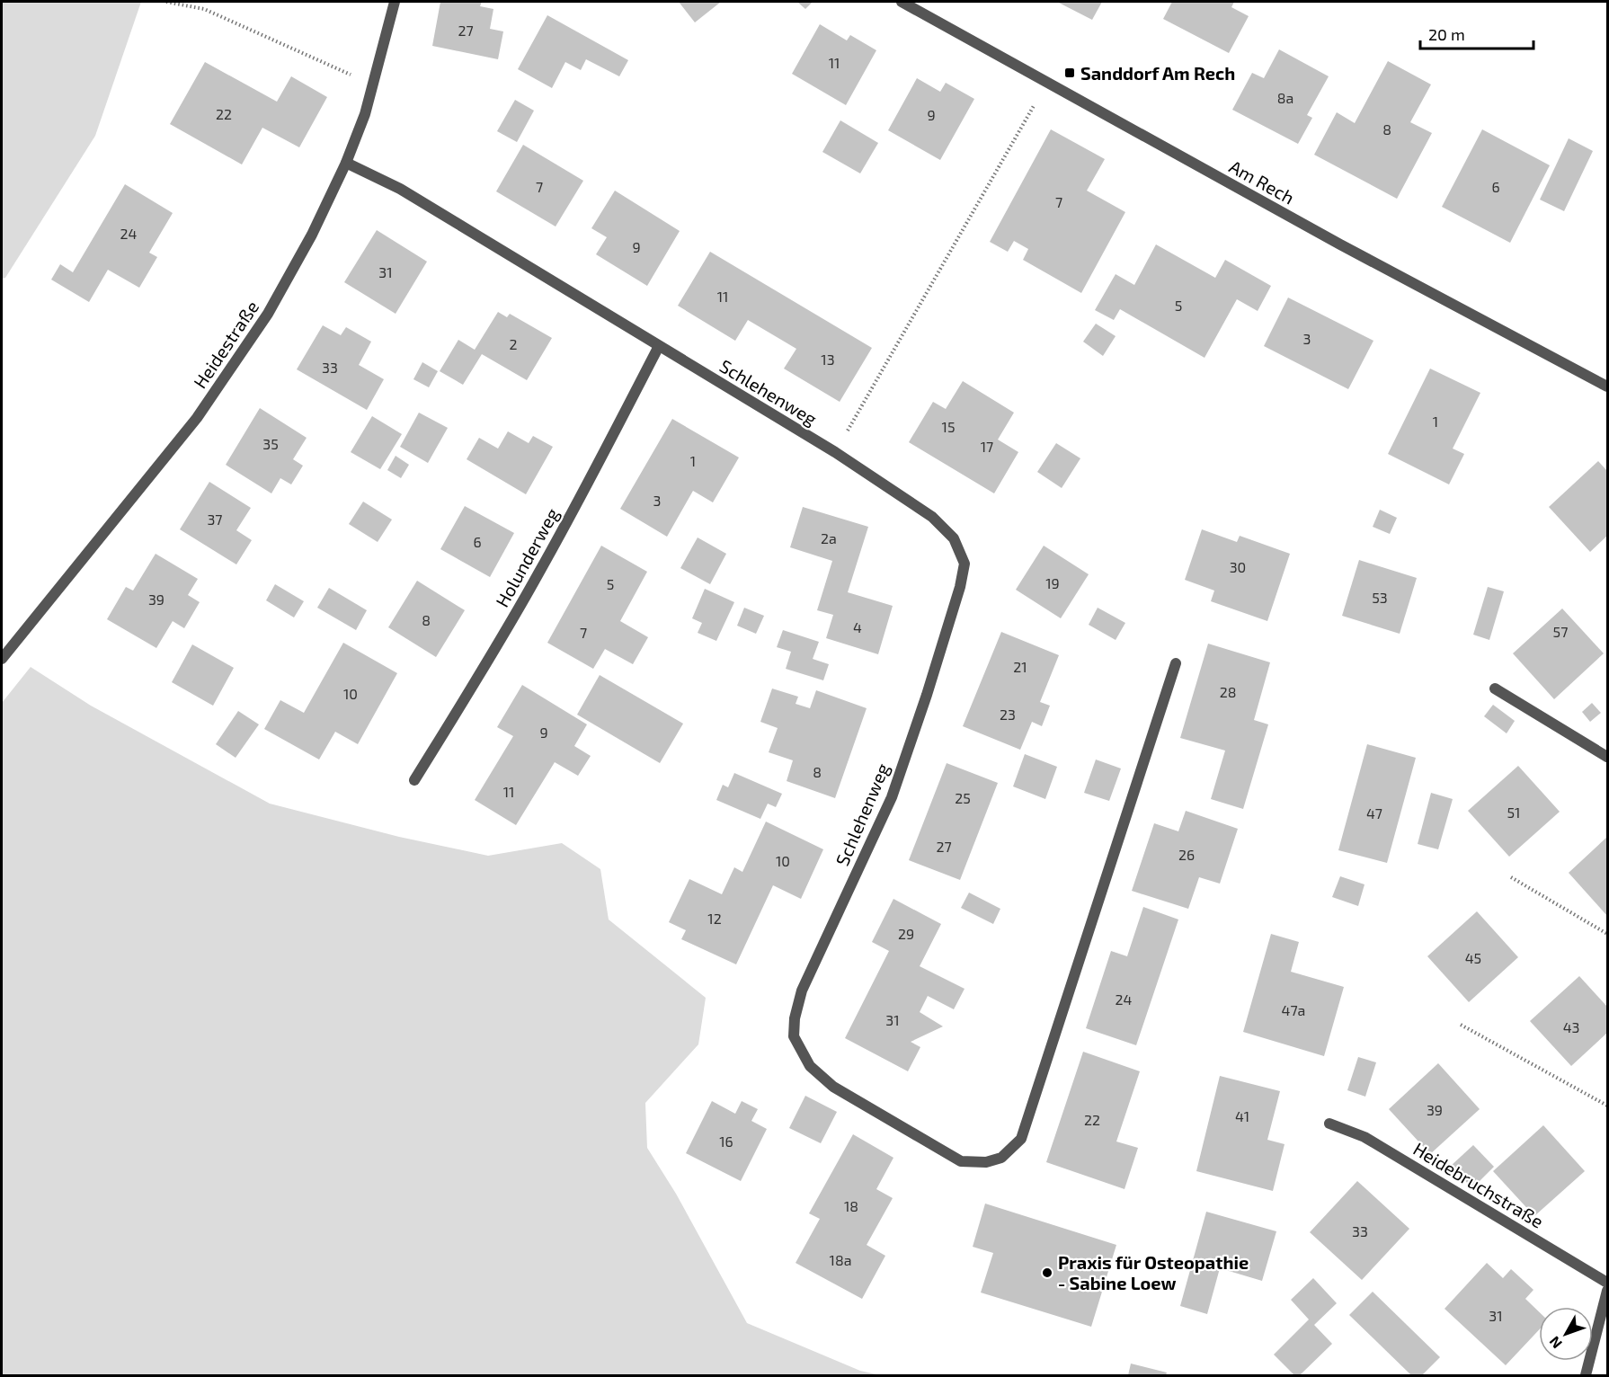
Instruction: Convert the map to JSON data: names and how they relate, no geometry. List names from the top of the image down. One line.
{"streets":{"street":["Am Rech","Heidestraße","Schlehenweg","Holunderweg","Heidebruchstraße"]},"crossings":[["Heidestraße","Schlehenweg"],["Schlehenweg","Holunderweg"]],"places":{"transit":["Sanddorf Am Rech"],"other":["Praxis für Osteopathie - Sabine Loew"]},"house_numbers":["27","11","8a","22","9","8","7","6","7","24","9","31","11","5","3","2","13","33","1","15","35","17","1","3","37","2a","6","30","19","5","53","39","8","4","57","7","21","28","10","23","9","8","11","25","51","47","27","26","10","12","29","45","24","47a","31","43","39","41","22","16","18","33","18a","31"],"scale_bar":"20 m","north":"bottom left"}
